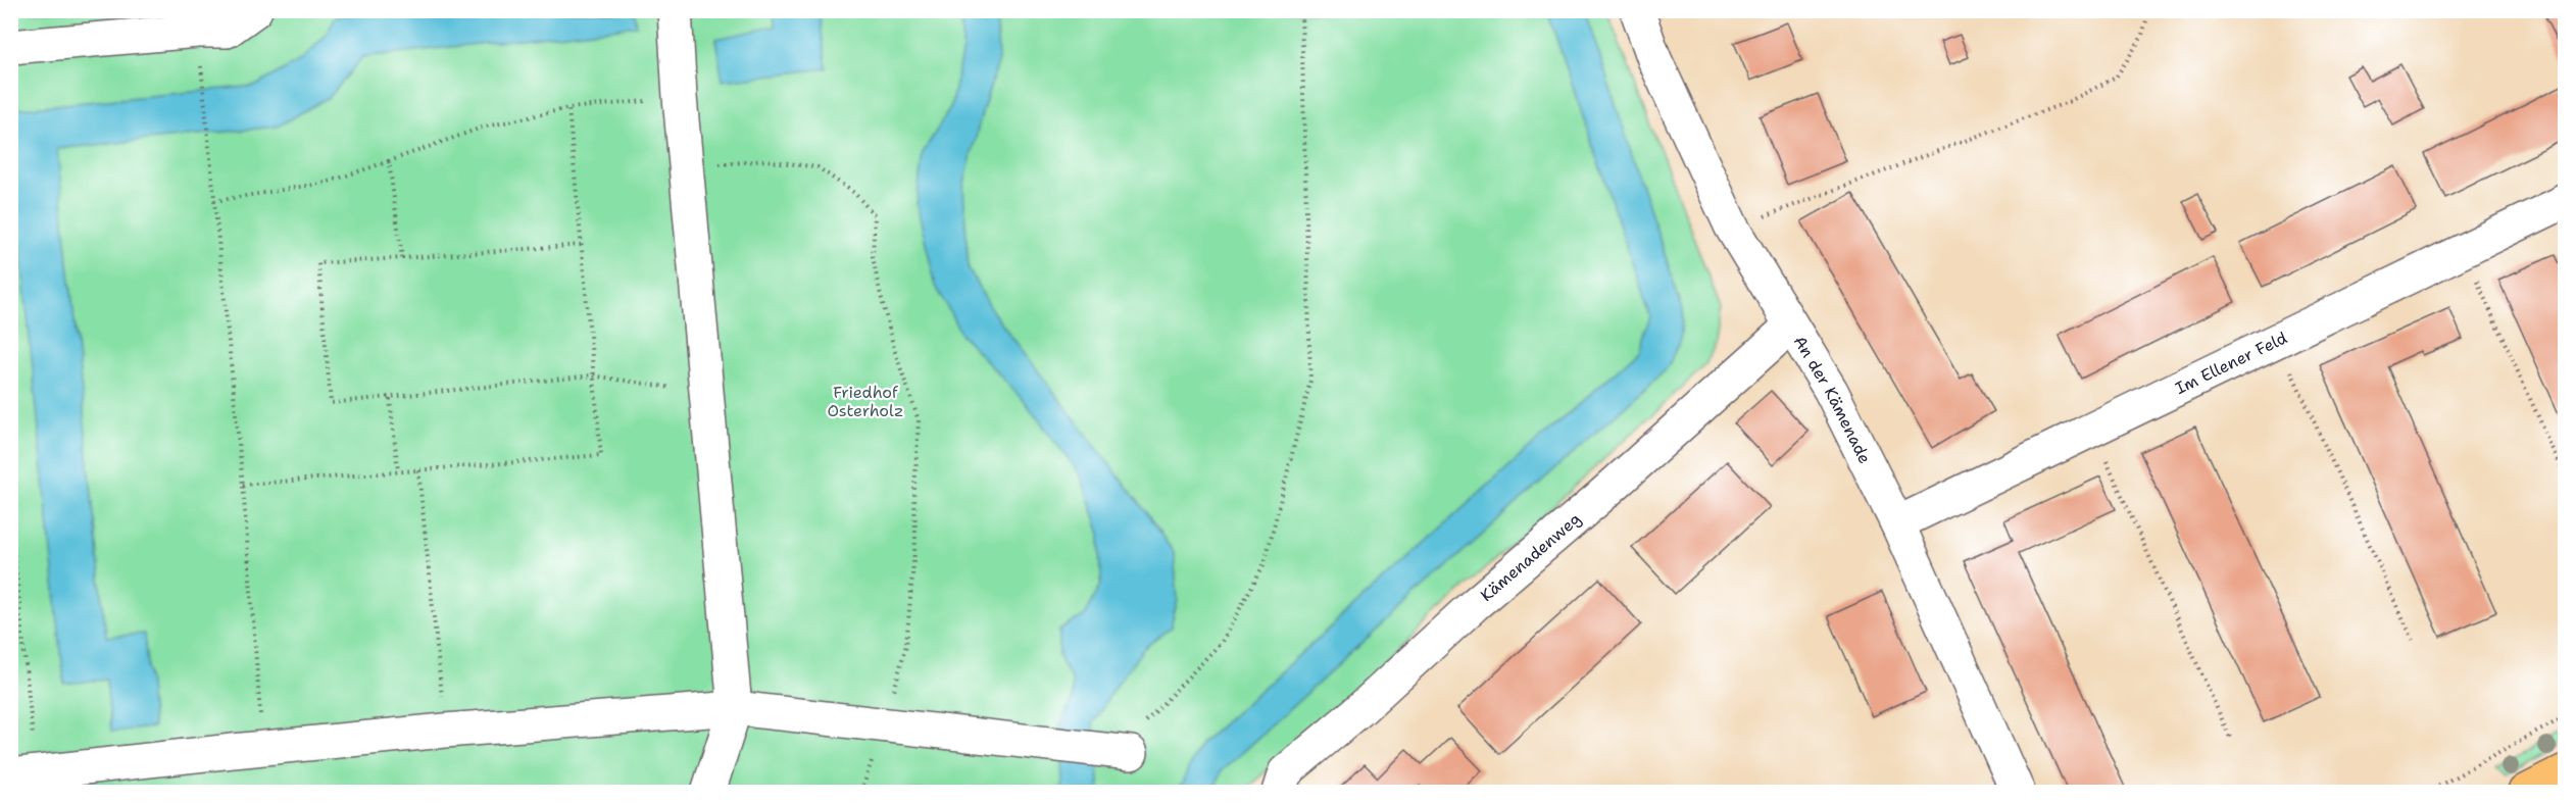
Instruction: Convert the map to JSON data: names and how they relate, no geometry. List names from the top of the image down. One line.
{"streets":{"street":["Im Ellener Feld","An der Kämenade","Kämenadenweg"]},"crossings":[["Im Ellener Feld","An der Kämenade"],["An der Kämenade","Kämenadenweg"]],"parks":["Friedhof Osterholz"]}
